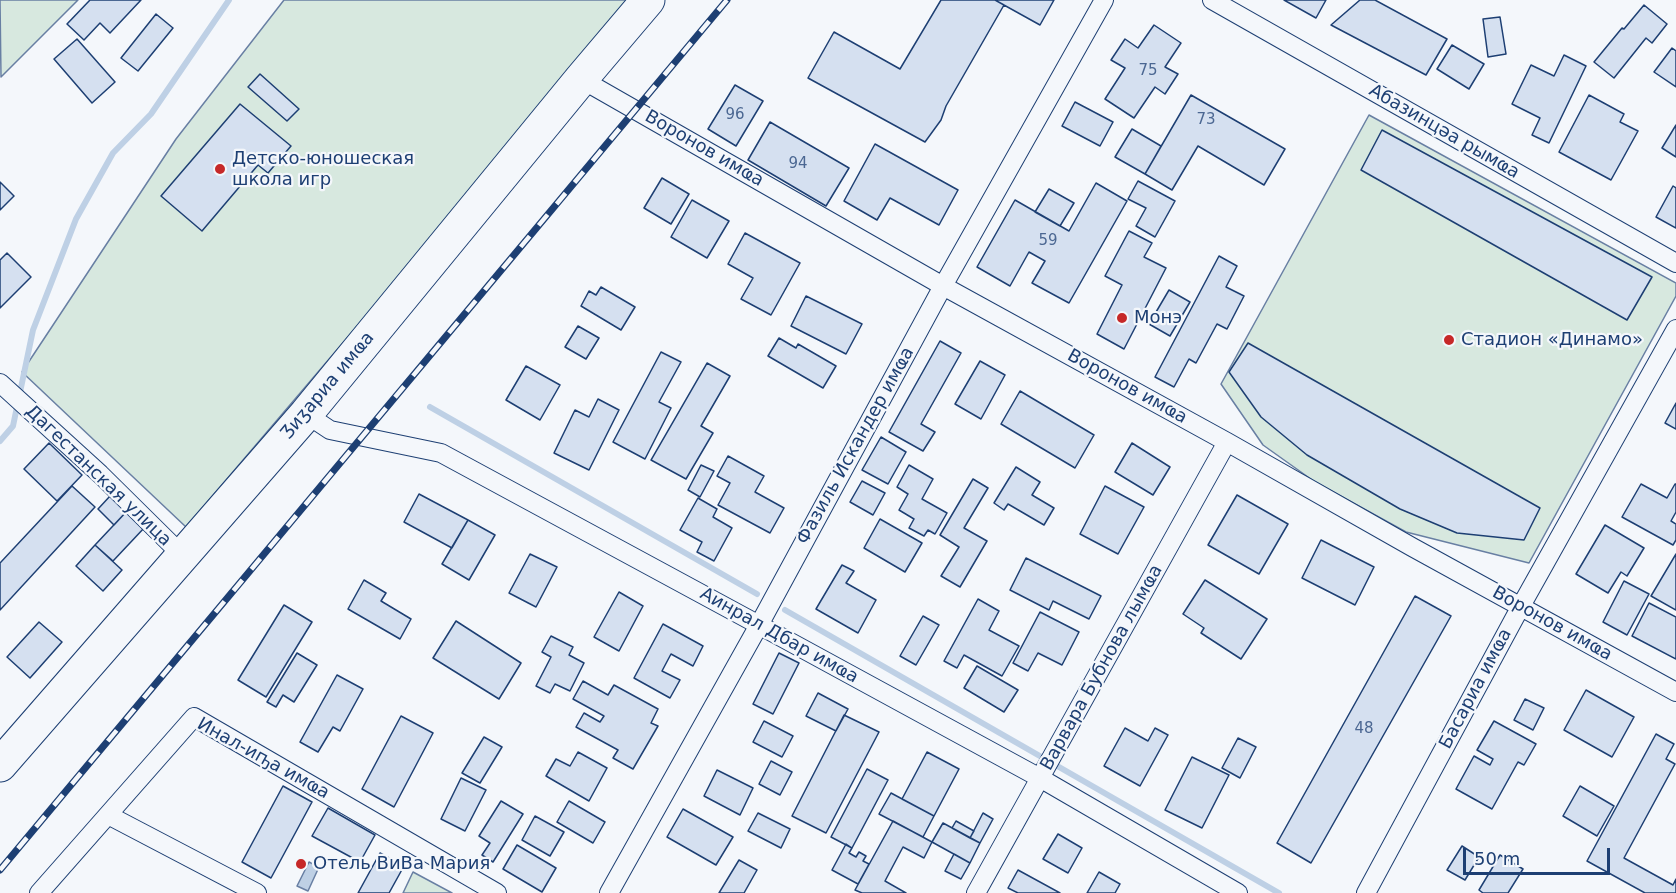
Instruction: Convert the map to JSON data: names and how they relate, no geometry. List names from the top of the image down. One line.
{"streets":{"highway":["Ӡиӡариа имҩа"],"street":["Абазинцәа рымҩа","Воронов имҩа","Фазиль Искандер имҩа","Дагестанская улица","Аинрал Дбар имҩа","Варвара Бубнова лымҩа","Басариа имҩа","Инал-иҧа имҩа"]},"crossings":[["Воронов имҩа","Ӡиӡариа имҩа"],["Воронов имҩа","Фазиль Искандер имҩа"],["Воронов имҩа","Варвара Бубнова лымҩа"],["Воронов имҩа","Басариа имҩа"],["Ӡиӡариа имҩа","Дагестанская улица"],["Ӡиӡариа имҩа","Аинрал Дбар имҩа"],["Фазиль Искандер имҩа","Аинрал Дбар имҩа"],["Аинрал Дбар имҩа","Варвара Бубнова лымҩа"]],"places":["Детско-юношеская школа игр","Монэ","Cтадион «Динамо»","Отель ВиВа Мария"],"house_numbers":["75","96","73","94","59","48"],"scale_bar":"50 m"}
